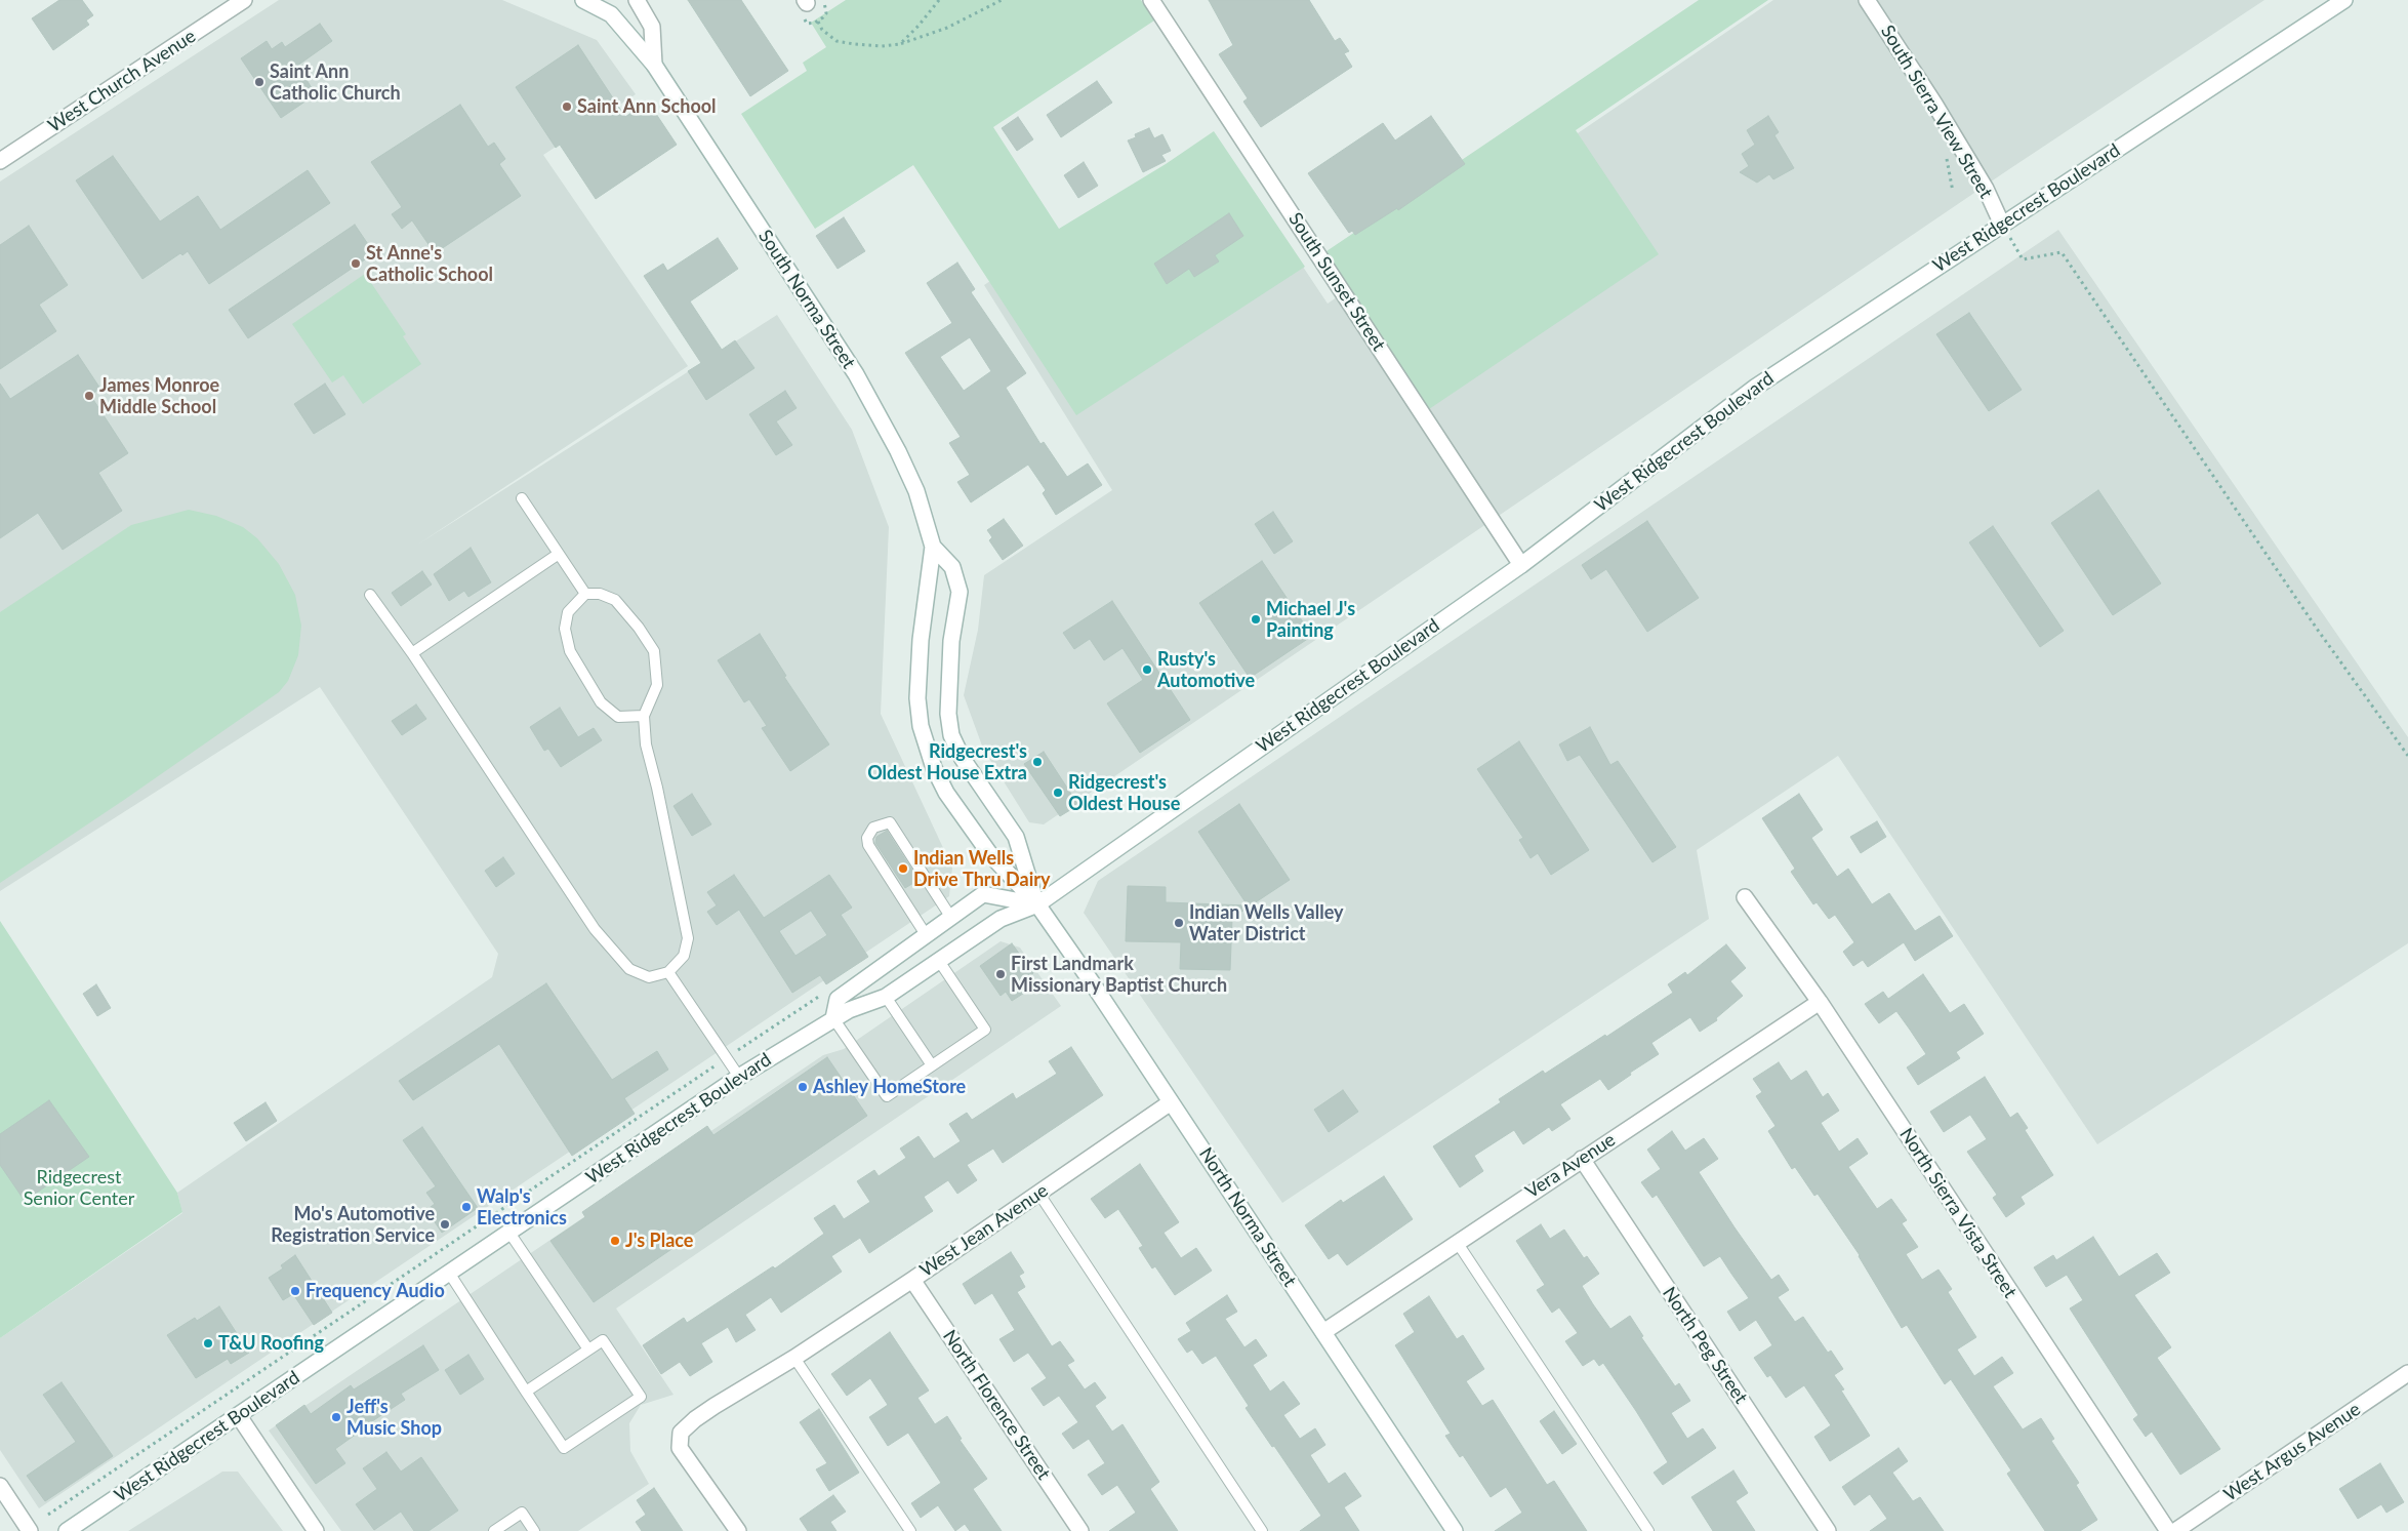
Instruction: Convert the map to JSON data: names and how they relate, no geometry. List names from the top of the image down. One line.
{"streets":{"street":["West Church Avenue","South Sierra View Street","West Ridgecrest Boulevard","South Sunset Street","South Norma Street","Vera Avenue","North Sierra Vista Street","North Norma Street","West Jean Avenue","North Peg Street","North Florence Street","West Argus Avenue"]},"crossings":[["South Sierra View Street","West Ridgecrest Boulevard"],["West Ridgecrest Boulevard","South Sunset Street"],["West Ridgecrest Boulevard","South Norma Street"],["West Ridgecrest Boulevard","North Norma Street"],["South Norma Street","North Norma Street"],["Vera Avenue","North Sierra Vista Street"],["Vera Avenue","North Norma Street"],["Vera Avenue","North Peg Street"],["North Norma Street","West Jean Avenue"],["West Jean Avenue","North Florence Street"]],"parks":["Ridgecrest Senior Center"],"places":["Saint Ann Catholic Church","Saint Ann School","St Anne's Catholic School","James Monroe Middle School","Michael J's Painting","Rusty's Automotive","Ridgecrest's Oldest House Extra","Ridgecrest's Oldest House","Indian Wells Drive Thru Dairy","Indian Wells Valley Water District","First Landmark Missionary Baptist Church","Ashley HomeStore","Walp's Electronics","Mo's Automotive Registration Service","J's Place","Frequency Audio","T&U Roofing","Jeff's Music Shop"]}
